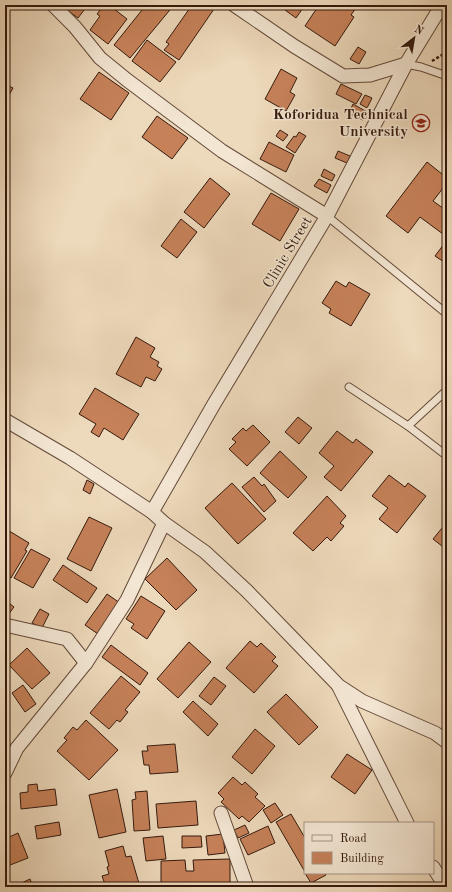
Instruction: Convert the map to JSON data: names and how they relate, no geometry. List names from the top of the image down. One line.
{"streets":{"street":["Clinic Street"]},"places":{"school or university":["Koforidua Technical University"]},"legend":["Road","Building"],"north":"top right"}
